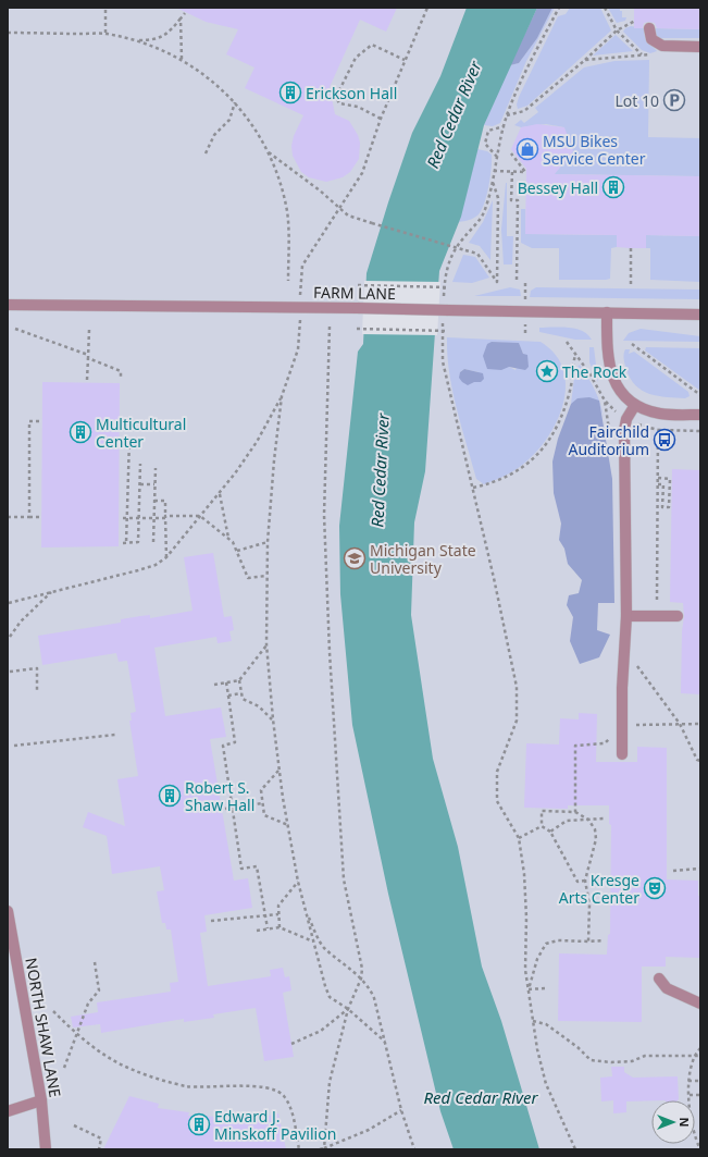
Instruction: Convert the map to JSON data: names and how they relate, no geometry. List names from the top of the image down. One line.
{"streets":{"street":["FARM LANE","NORTH SHAW LANE"]},"water":["Red Cedar River"],"places":{"building":["Erickson Hall","Bessey Hall","Multicultural Center","Robert S. Shaw Hall","Edward J. Minskoff Pavilion"],"parking":["Lot 10"],"shop":["MSU Bikes Service Center"],"place":["The Rock"],"bus stop":["Fairchild Auditorium"],"school or university":["Michigan State University"],"theatre":["Kresge Arts Center"]},"north":"right"}
